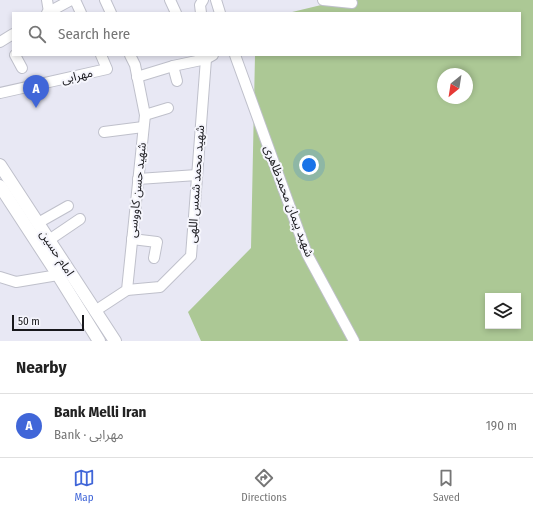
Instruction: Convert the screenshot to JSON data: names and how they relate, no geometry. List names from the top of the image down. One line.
{"streets":{"main road":["امام حسین"],"street":["مهرابی","شهید محمد شمس اللهی","شهید حسن کاووسی","شهید پیمان محمدظاهری"]},"crossings":[["شهید محمد شمس اللهی","شهید حسن کاووسی"]],"scale_bar":"50 m","north":"bottom left","page":{"search":"Search here","pins":"A","scale":"50 m","heading":"Nearby","list":[{"mark":"A","name":"Bank Melli Iran","note":"Bank · مهرابی","value":"190 m"}],"nav":["Map","Directions","Saved"]}}
